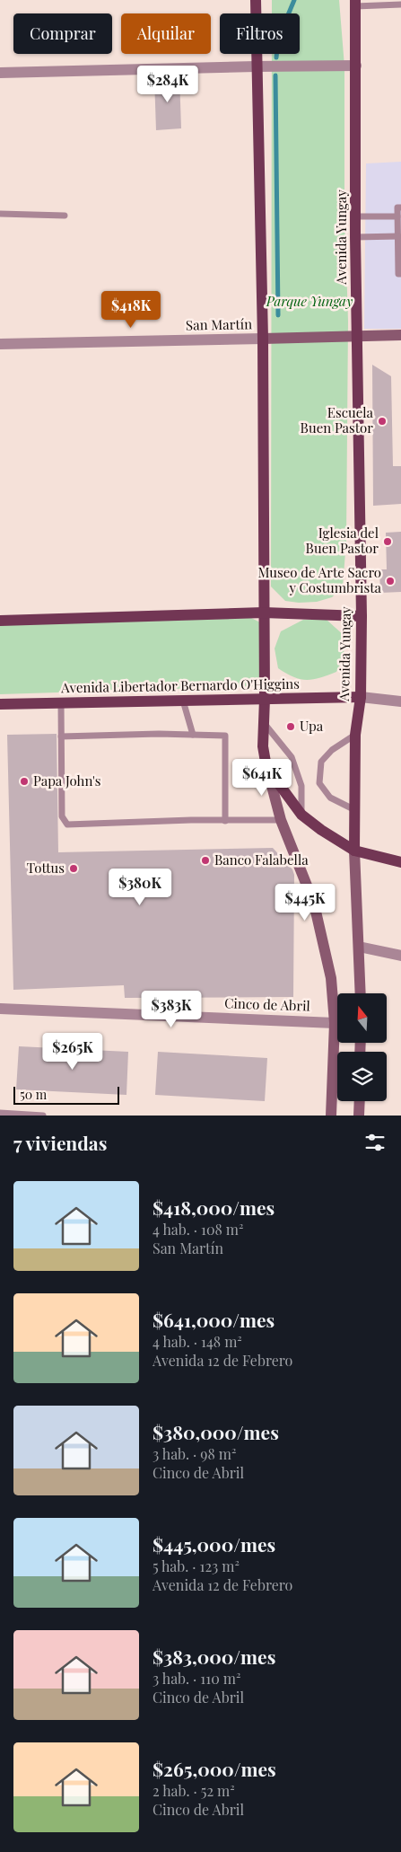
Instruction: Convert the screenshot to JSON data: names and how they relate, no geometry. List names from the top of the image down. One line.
{"streets":{"main road":["Avenida Yungay","Avenida Libertador Bernardo O'Higgins"],"street":["San Martín","Cinco de Abril"]},"crossings":[["Avenida Yungay","San Martín"],["Avenida Yungay","Avenida Libertador Bernardo O'Higgins"]],"parks":["Parque Yungay"],"places":["Escuela Buen Pastor","Iglesia del Buen Pastor","Museo de Arte Sacro y Costumbrista","Upa","Papa John's","Banco Falabella","Tottus"],"scale_bar":"50 m","north":"top","page":{"chip":["Comprar","Alquilar","Filtros"],"price":["$284K","$418K","$641K","$380K","$445K","$383K","$265K"],"scale":"50 m","heading":"7 viviendas","list":[{"name":"$418,000/mes","note":"4 hab. · 108 m² · San Martín"},{"name":"$641,000/mes","note":"4 hab. · 148 m² · Avenida 12 de Febrero"},{"name":"$380,000/mes","note":"3 hab. · 98 m² · Cinco de Abril"},{"name":"$445,000/mes","note":"5 hab. · 123 m² · Avenida 12 de Febrero"},{"name":"$383,000/mes","note":"3 hab. · 110 m² · Cinco de Abril"},{"name":"$265,000/mes","note":"2 hab. · 52 m² · Cinco de Abril"}]}}
